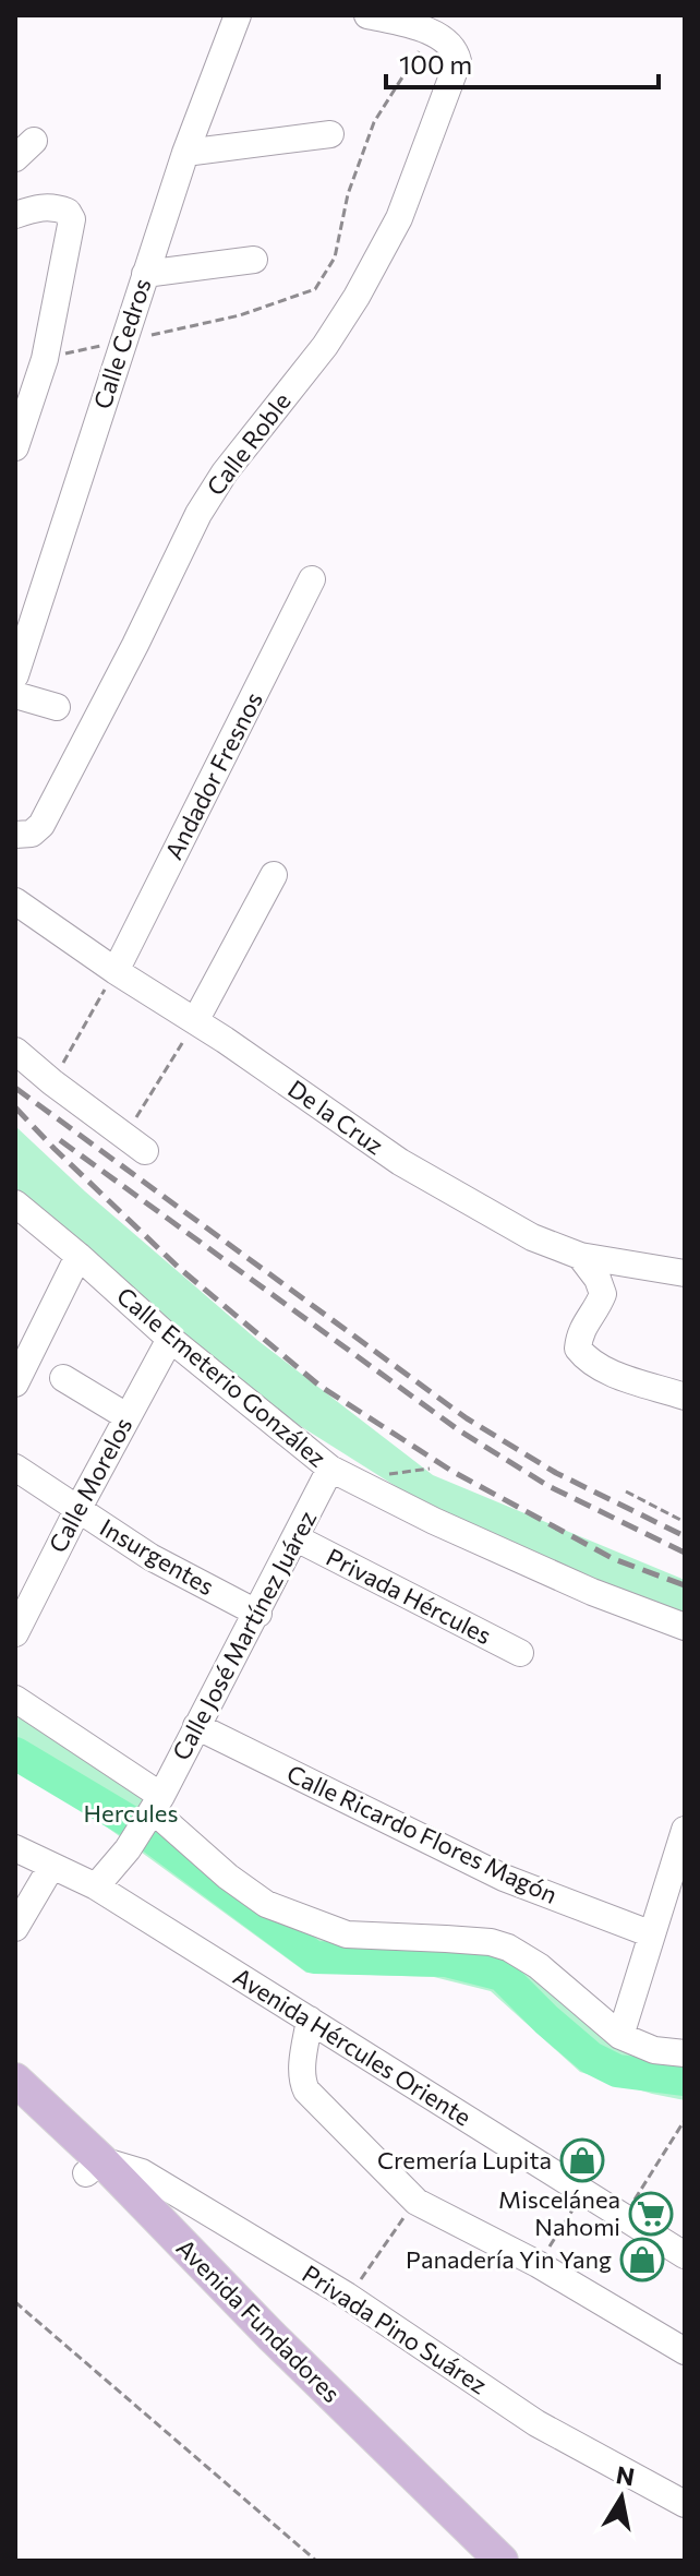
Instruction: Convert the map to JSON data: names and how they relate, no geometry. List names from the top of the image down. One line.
{"streets":{"main road":["Avenida Fundadores"],"street":["Calle Cedros","Calle Roble","Andador Fresnos","De la Cruz","Calle Emeterio González","Calle Morelos","Insurgentes","Privada Hércules","Calle José Martínez Juárez","Calle Ricardo Flores Magón","Avenida Hércules Oriente","Privada Pino Suárez"]},"crossings":[["Andador Fresnos","De la Cruz"],["Calle Emeterio González","Calle Morelos"],["Calle Emeterio González","Calle José Martínez Juárez"],["Calle Morelos","Insurgentes"],["Insurgentes","Calle José Martínez Juárez"],["Privada Hércules","Calle José Martínez Juárez"],["Calle José Martínez Juárez","Calle Ricardo Flores Magón"],["Calle José Martínez Juárez","Avenida Hércules Oriente"],["Avenida Fundadores","Privada Pino Suárez"]],"parks":["Hercules"],"places":{"shop":["Cremería Lupita","Panadería Yin Yang"],"supermarket":["Miscelánea Nahomi"]},"scale_bar":"100 m","north":"top"}
